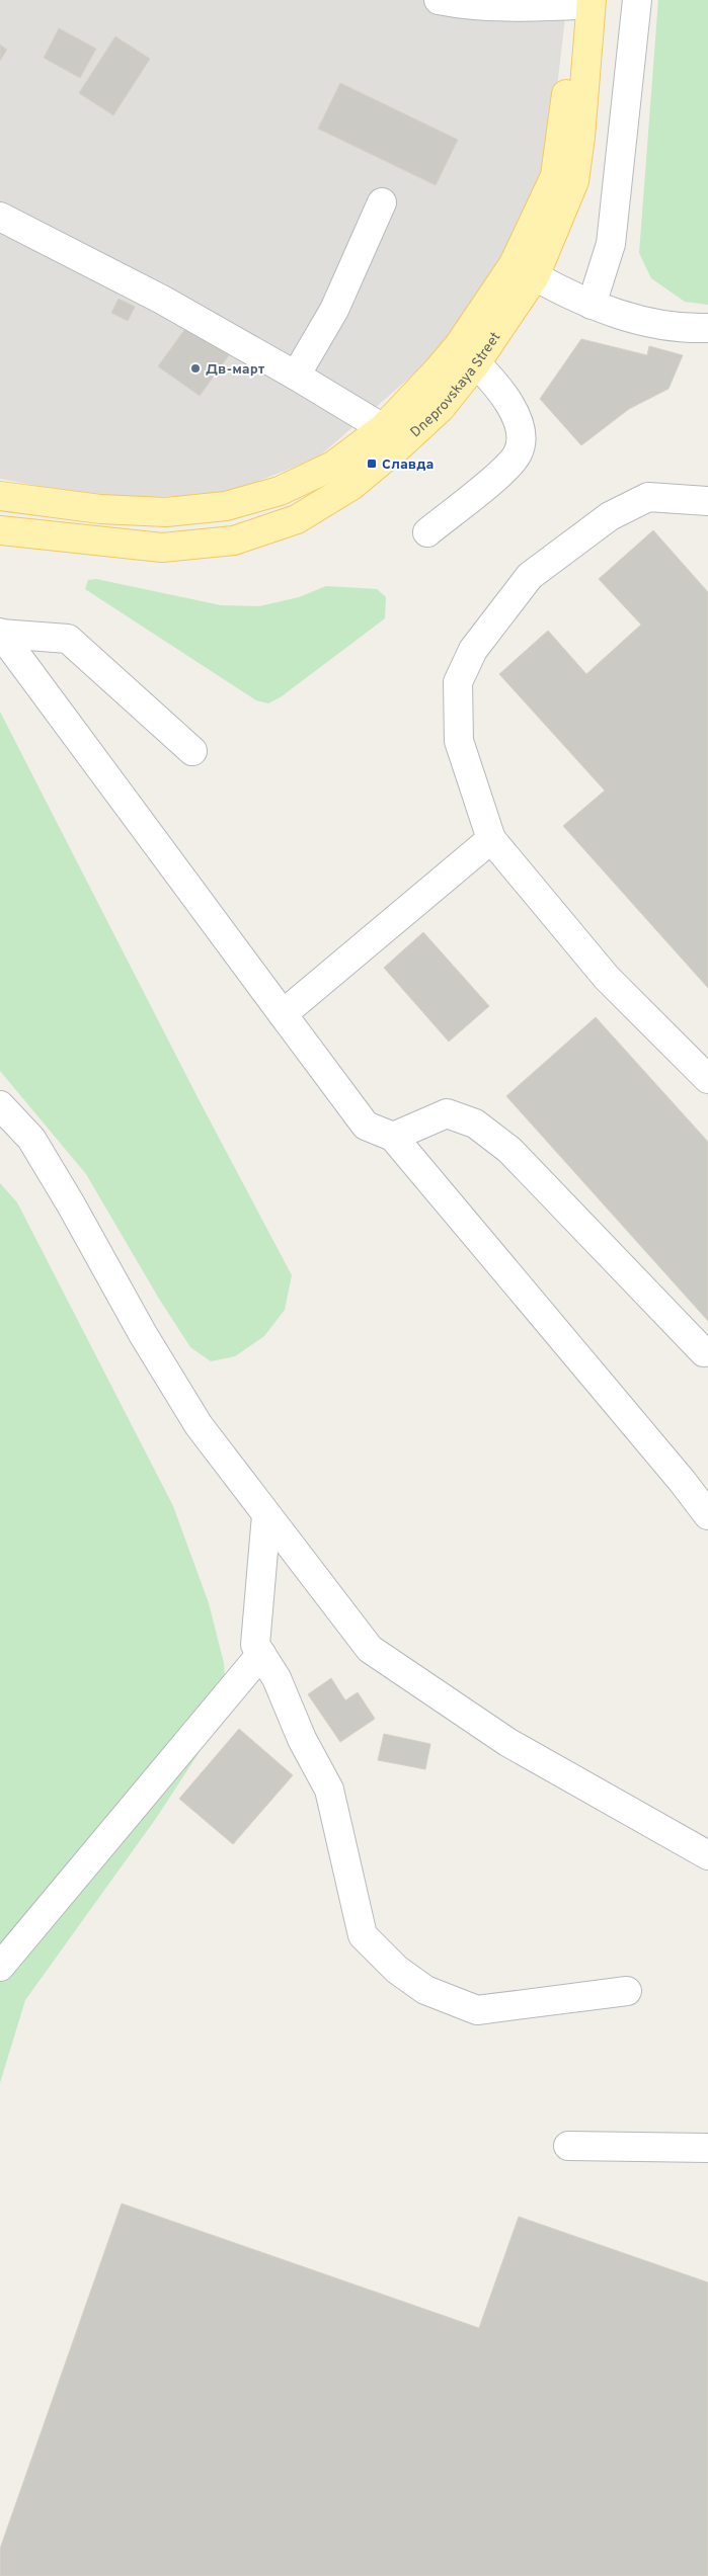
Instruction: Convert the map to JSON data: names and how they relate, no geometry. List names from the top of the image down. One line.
{"streets":{"main road":["Dneprovskaya Street"]},"places":{"other":["Дв-март"],"transit":["Славда"]}}
